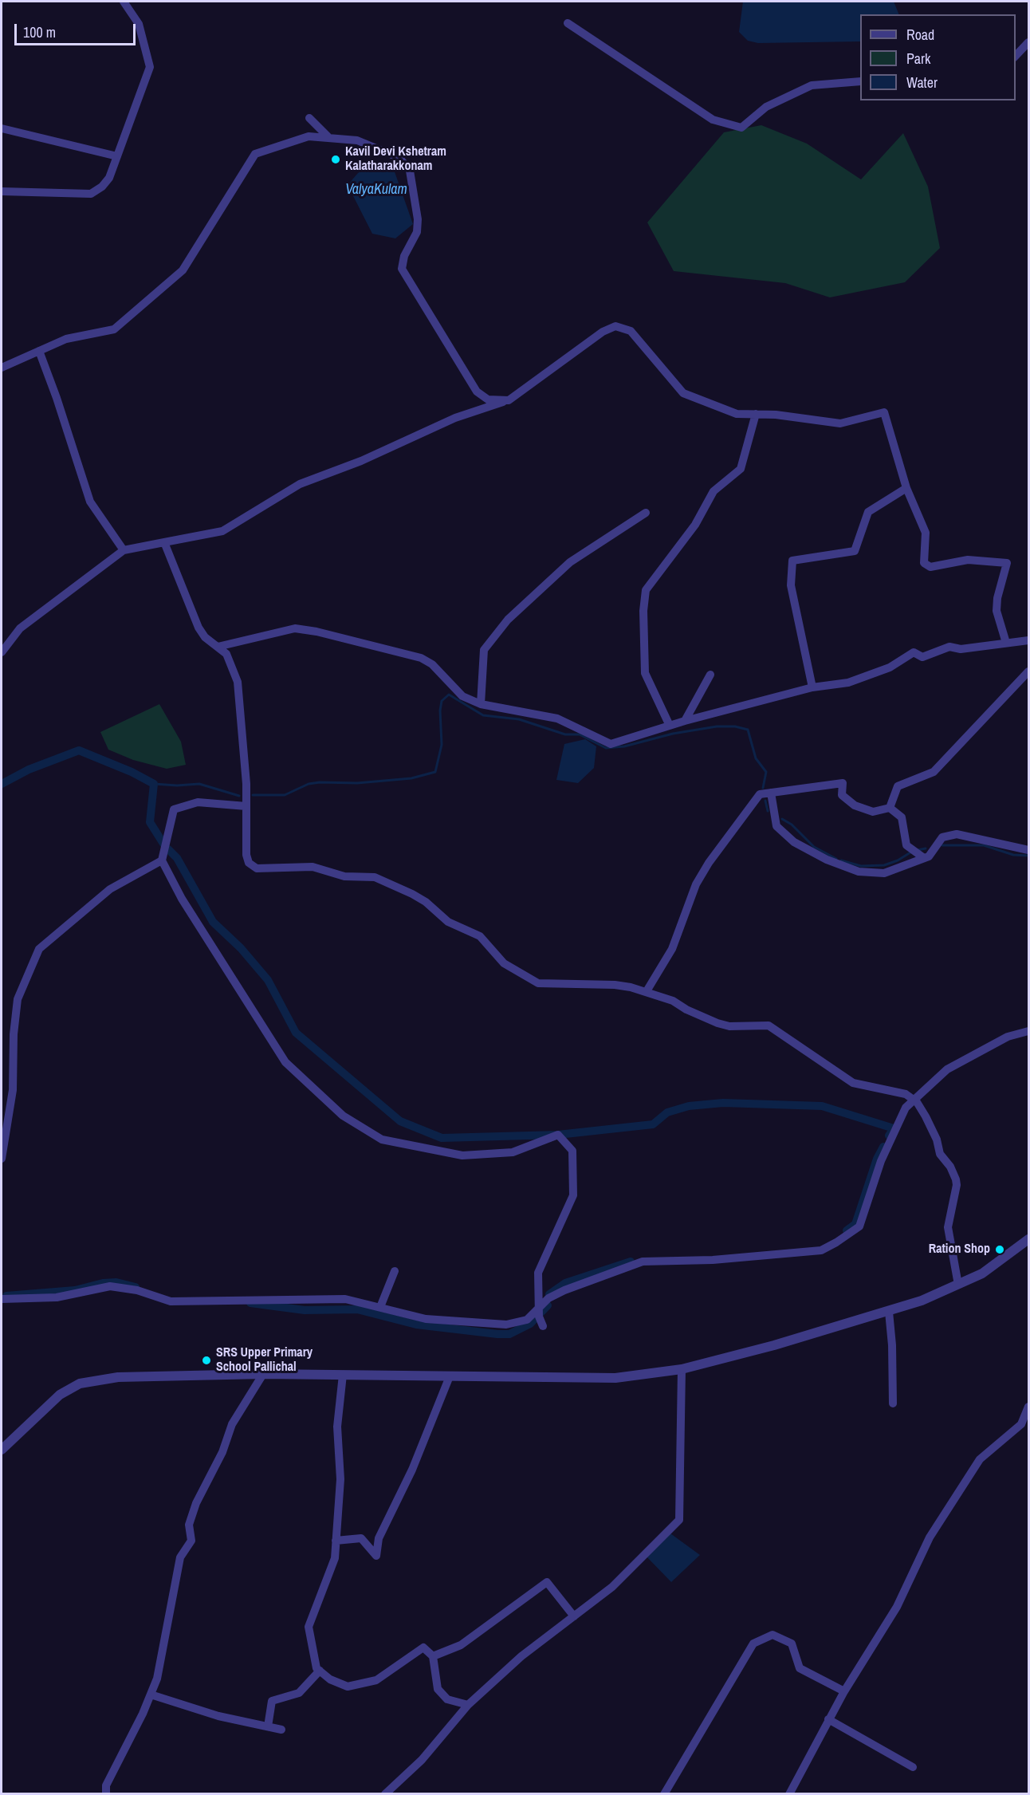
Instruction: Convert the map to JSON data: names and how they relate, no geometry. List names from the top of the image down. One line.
{"water":["ValyaKulam"],"places":["Kavil Devi Kshetram Kalatharakkonam","Ration Shop","SRS Upper Primary School Pallichal"],"legend":["Road","Park","Water"],"scale_bar":"100 m"}
